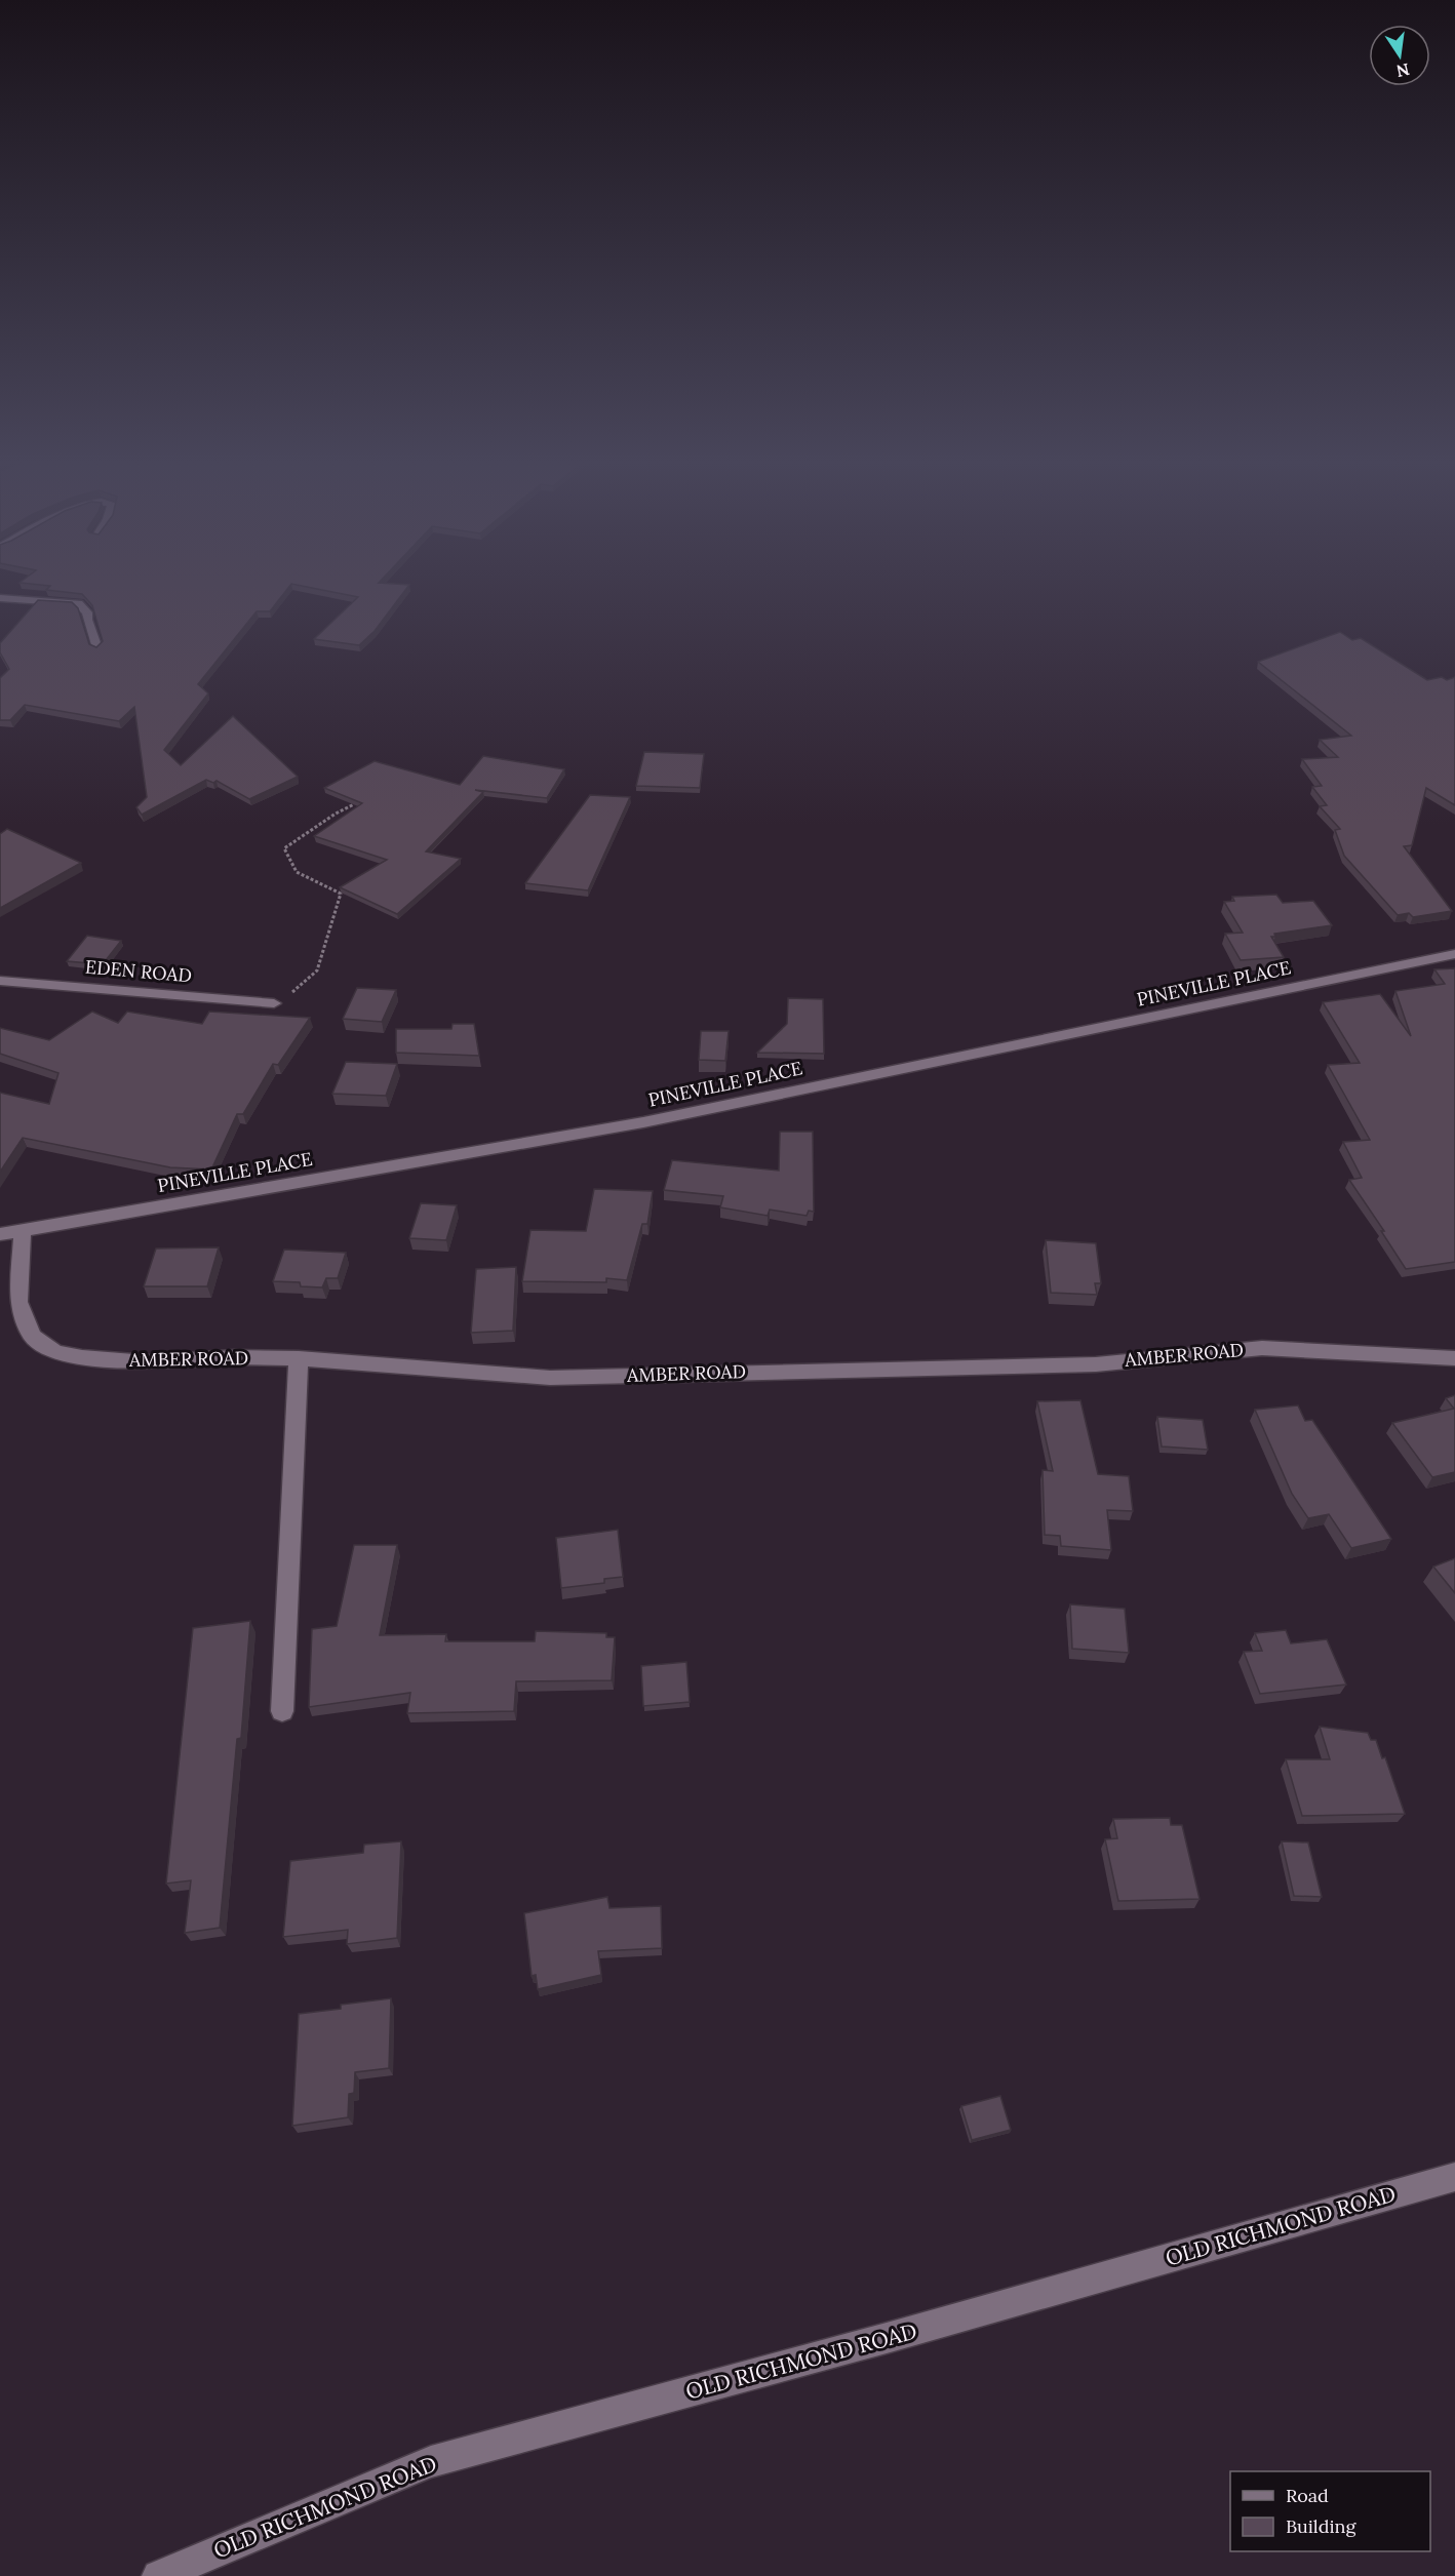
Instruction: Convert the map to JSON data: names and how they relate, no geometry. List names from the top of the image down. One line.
{"streets":{"street":["EDEN ROAD","PINEVILLE PLACE","AMBER ROAD","OLD RICHMOND ROAD"]},"crossings":[["PINEVILLE PLACE","AMBER ROAD"]],"legend":["Road","Building"],"north":"bottom"}
